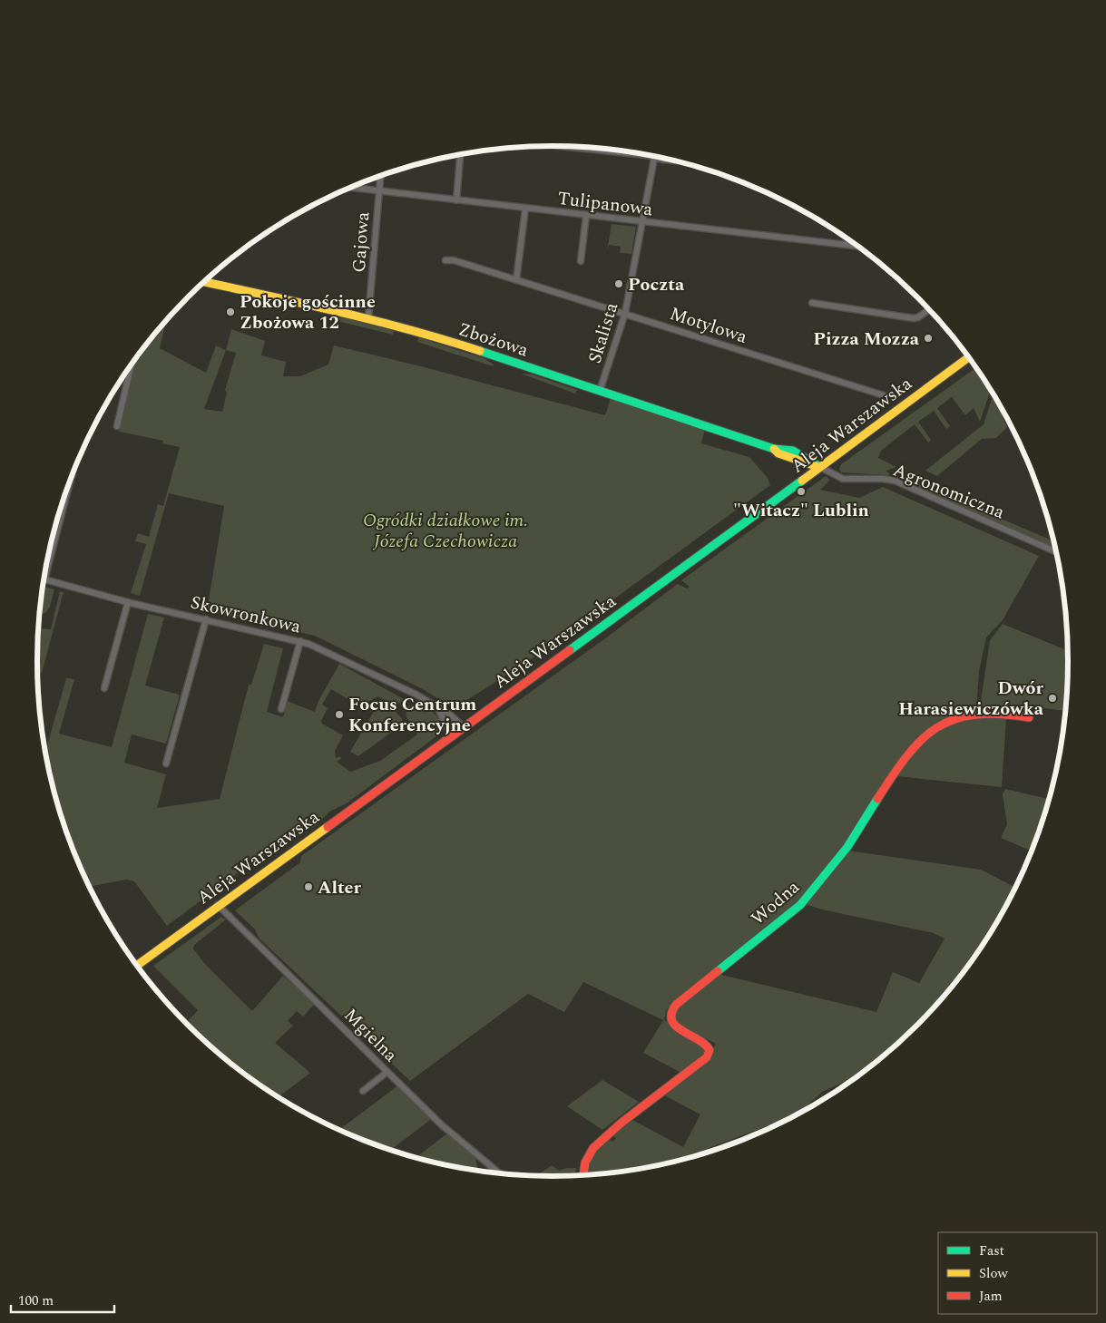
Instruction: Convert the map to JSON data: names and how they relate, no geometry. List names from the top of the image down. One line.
{"streets":{"street":["Tulipanowa","Gajowa","Motylowa","Skalista","Zbożowa","Aleja Warszawska","Agronomiczna","Skowronkowa","Wodna","Mgielna"]},"crossings":[["Tulipanowa","Gajowa"],["Tulipanowa","Skalista"],["Gajowa","Zbożowa"],["Motylowa","Skalista"],["Skalista","Zbożowa"],["Zbożowa","Aleja Warszawska"],["Zbożowa","Agronomiczna"],["Aleja Warszawska","Agronomiczna"],["Aleja Warszawska","Skowronkowa"],["Aleja Warszawska","Mgielna"]],"parks":["Ogródki działkowe im. Józefa Czechowicza"],"places":["Poczta","Pokoje gościnne Zbożowa 12","Pizza Mozza","\"Witacz\" Lublin","Dwór Harasiewiczówka","Focus Centrum Konferencyjne","Alter"],"legend":["Fast","Slow","Jam"],"scale_bar":"100 m"}
